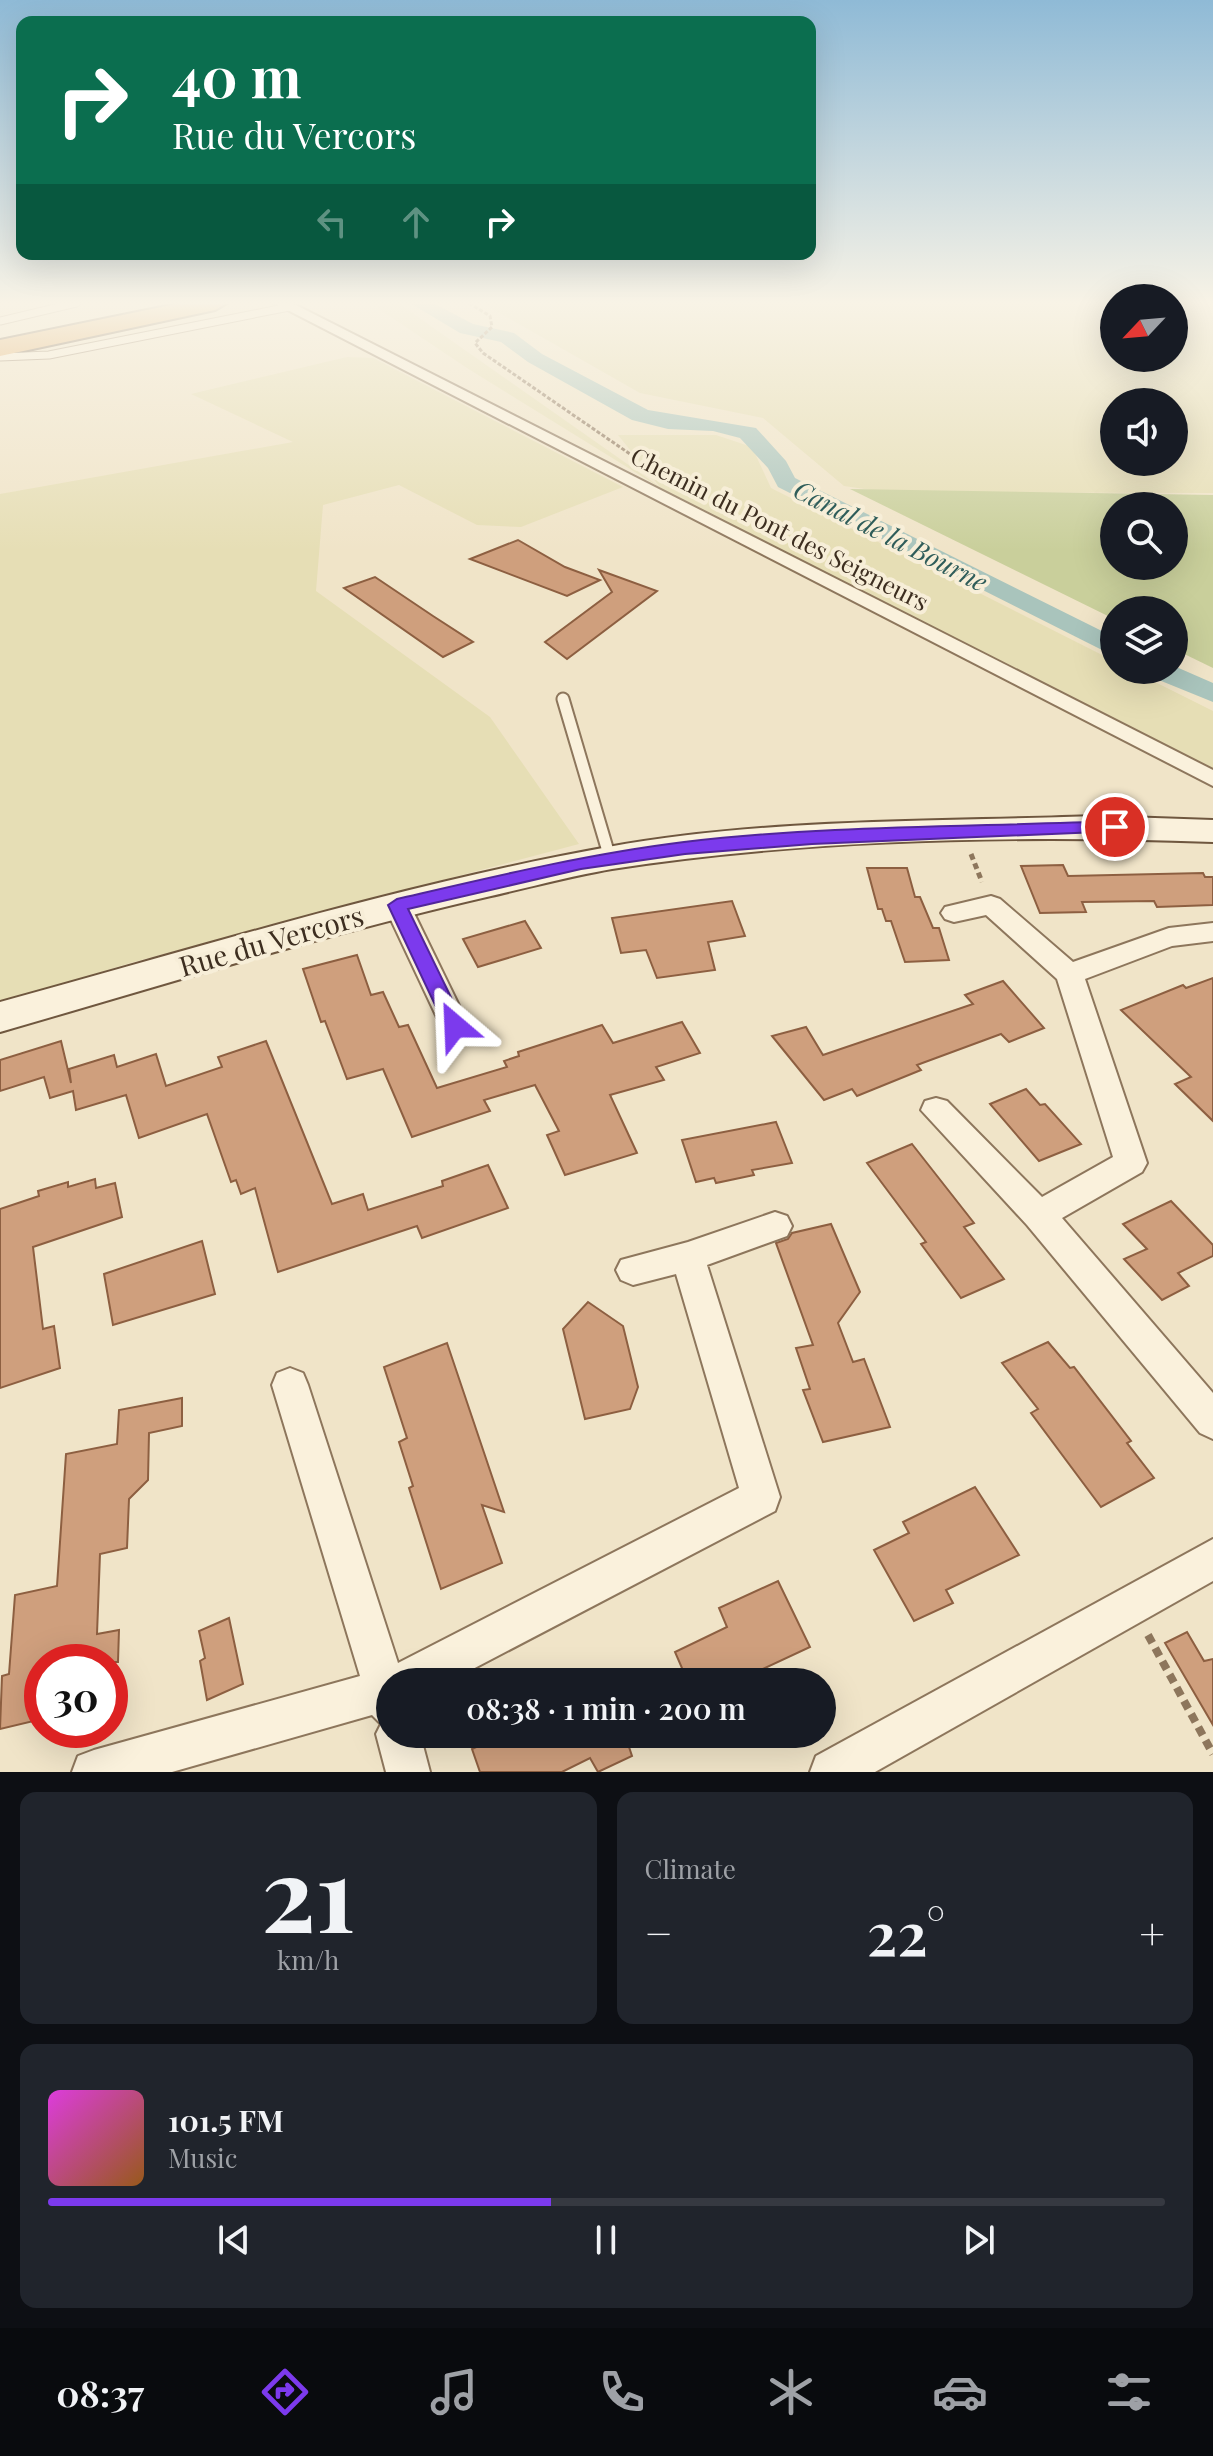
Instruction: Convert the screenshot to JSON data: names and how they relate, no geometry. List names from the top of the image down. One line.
{"streets":{"street":["Chemin du Pont des Seigneurs","Rue du Vercors"]},"water":["Canal de la Bourne"],"north":"bottom left","page":{"turn":["40 m","Rue du Vercors"],"limit":"30","trip":"08:38 · 1 min · 200 m","tile":[["21","km/h"],"Climate"],"heat":["−","22°","+"],"song":["101.5 FM","Music"],"tabs":"08:37"}}
